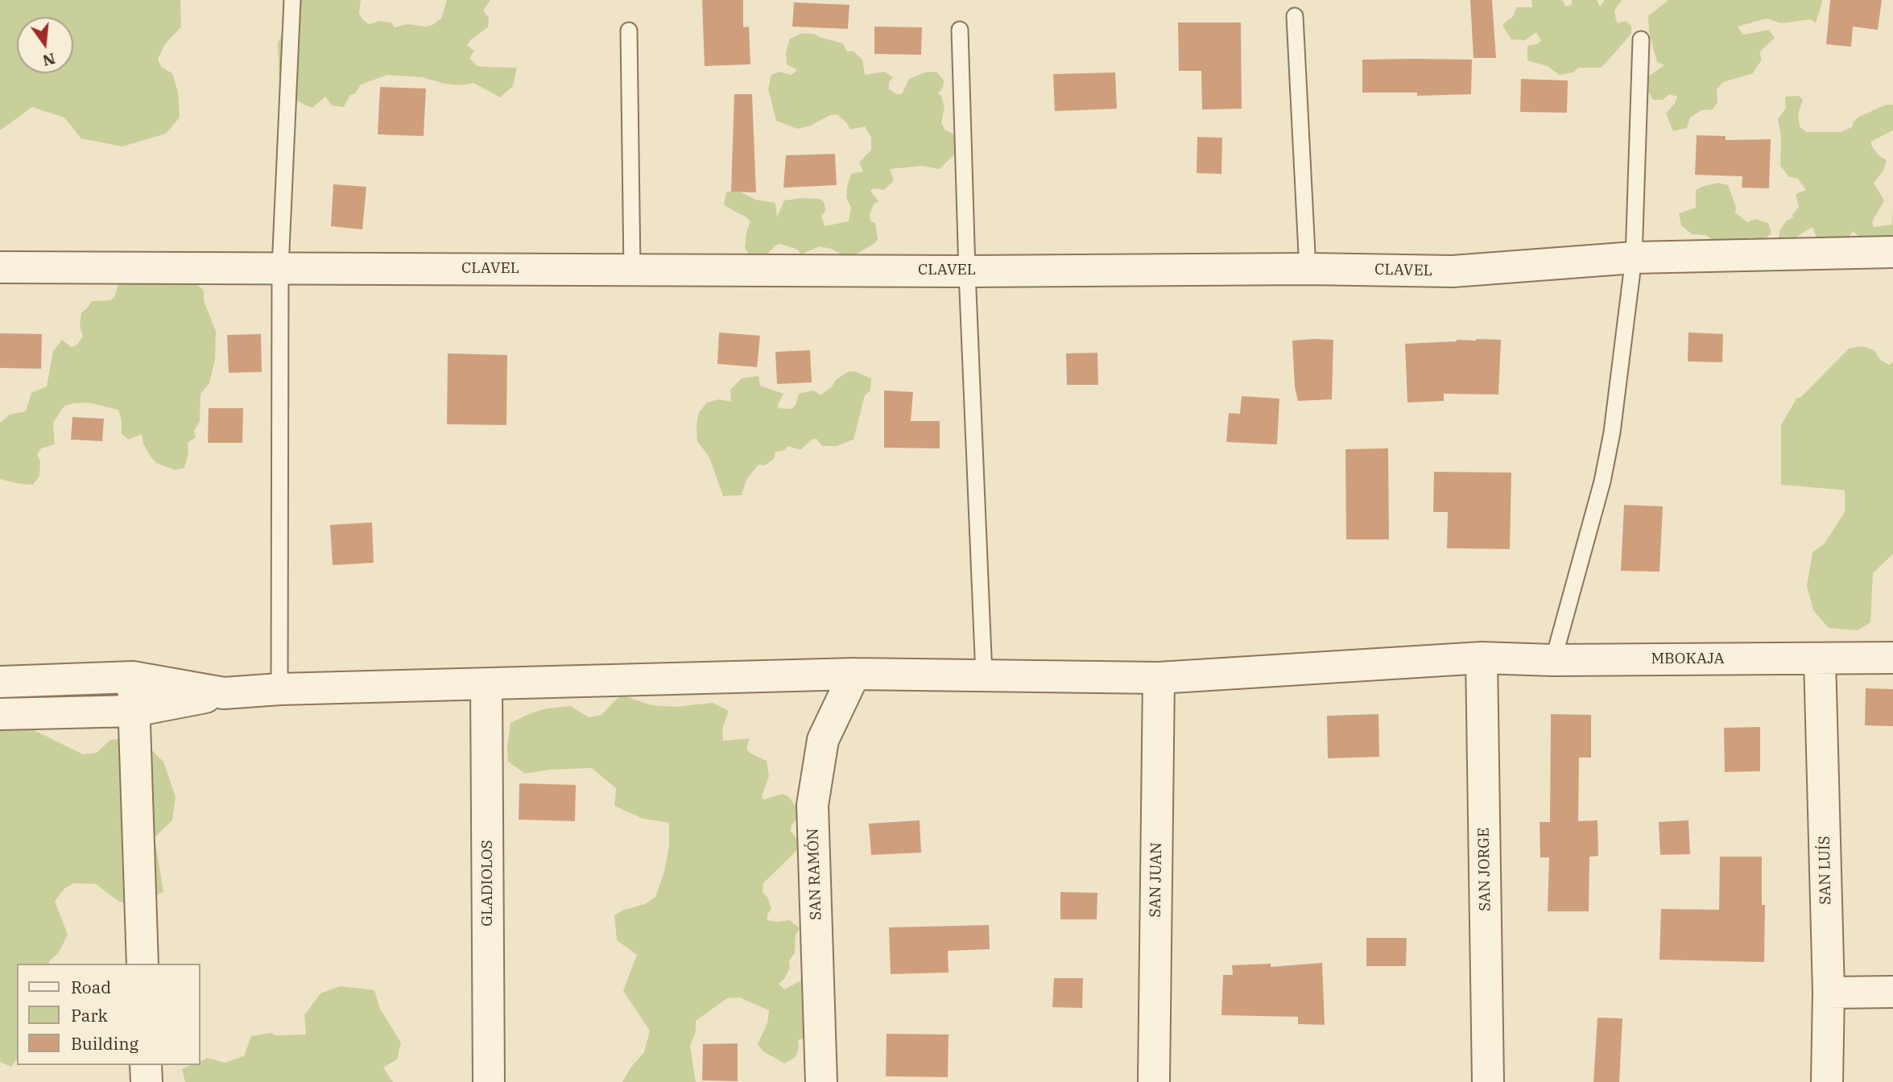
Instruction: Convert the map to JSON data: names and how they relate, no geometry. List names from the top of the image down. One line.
{"streets":{"street":["CLAVEL","MBOKAJA","SAN JORGE","SAN LUÍS","SAN RAMÓN","SAN JUAN","GLADIOLOS"]},"crossings":[["MBOKAJA","SAN JORGE"],["MBOKAJA","SAN LUÍS"],["MBOKAJA","SAN RAMÓN"],["MBOKAJA","SAN JUAN"],["MBOKAJA","GLADIOLOS"]],"legend":["Road","Park","Building"],"north":"bottom"}
